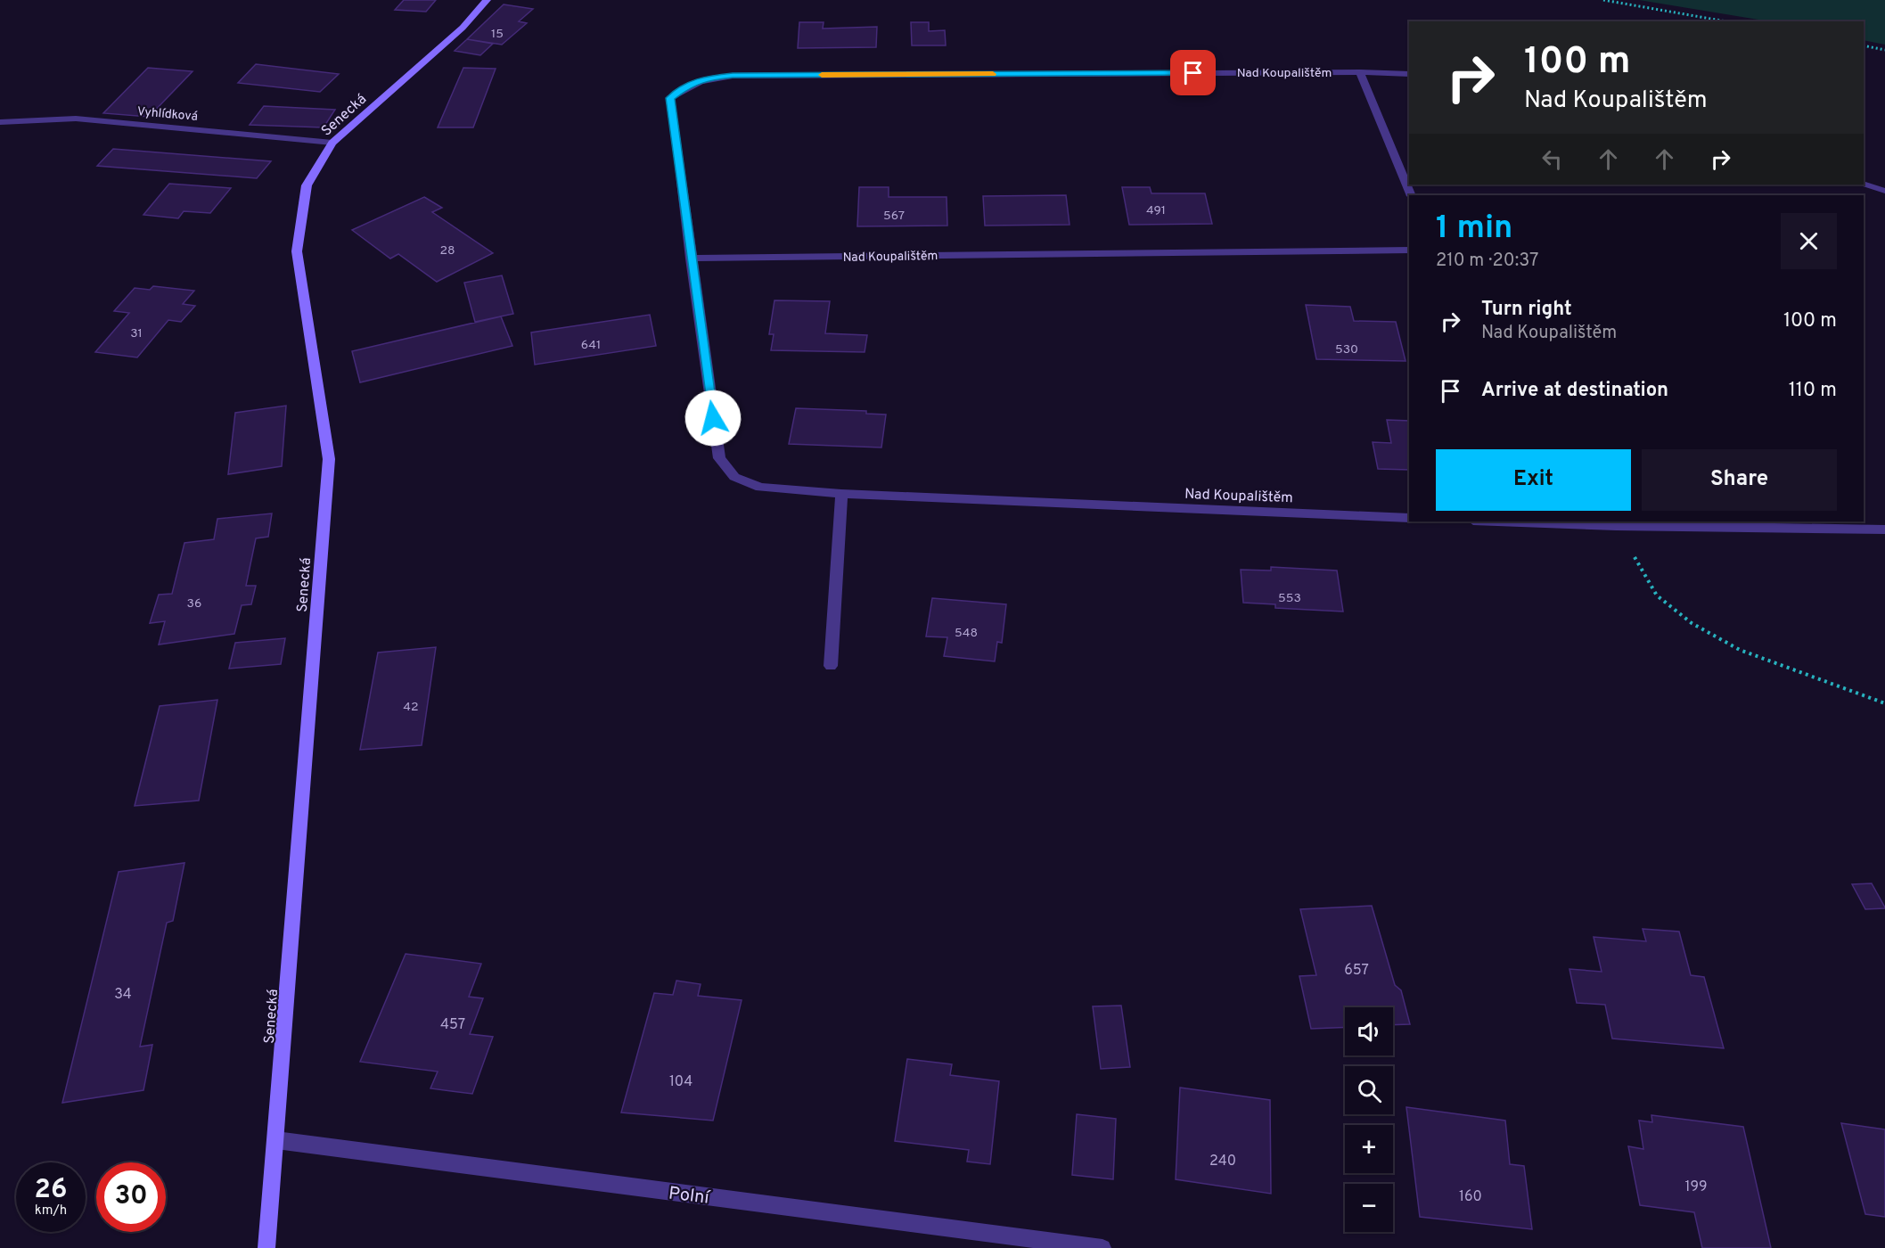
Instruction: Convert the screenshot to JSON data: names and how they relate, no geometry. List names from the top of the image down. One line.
{"streets":{"street":["Nad Koupalištěm","Vyhlídková","Senecká","Polní"]},"crossings":[["Vyhlídková","Senecká"],["Senecká","Polní"]],"house_numbers":["15","491","567","28","31","641","530","553","36","548","42","657","34","457","104","240","199","160"],"page":{"turn":["100 m","Nad Koupalištěm"],"heading":["1 min","210 m · 20:37"],"list":[{"name":"Turn right","note":"Nad Koupalištěm","value":"100 m"},{"name":"Arrive at destination","value":"110 m"}],"buttons":["Exit","Share"],"map_buttons":["+","−"],"speed":"26 km/h","limit":"30"}}
